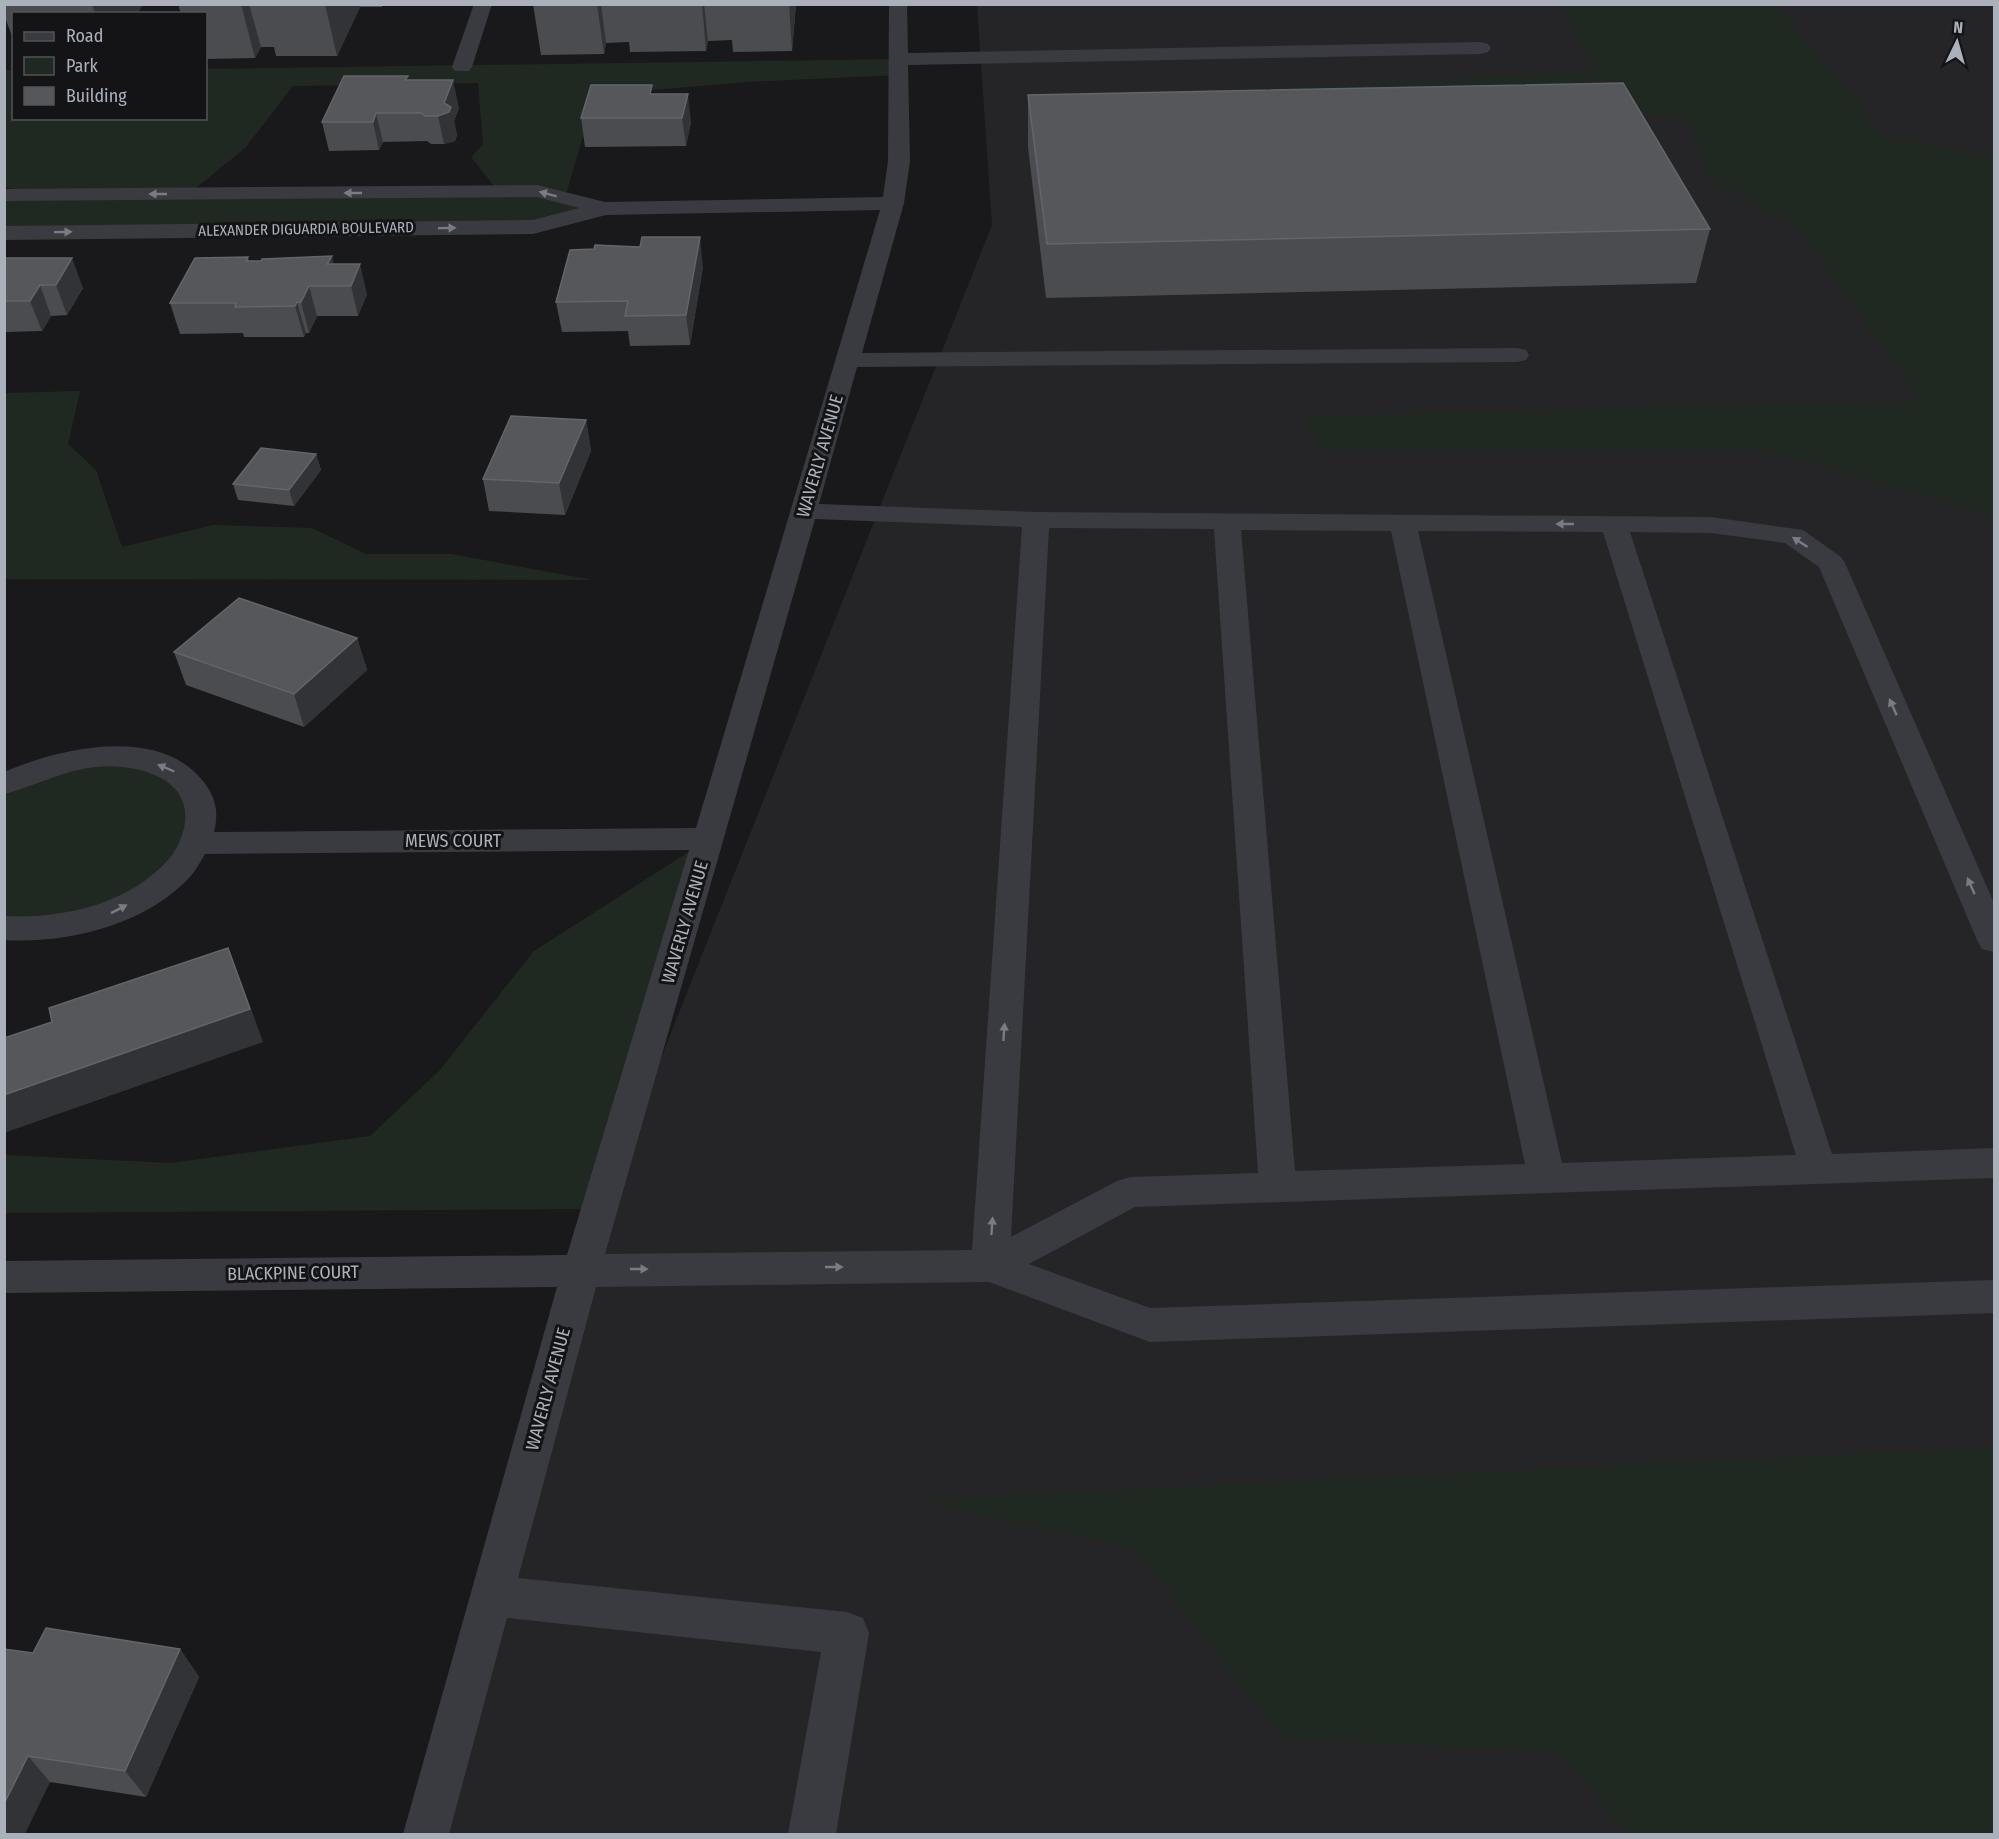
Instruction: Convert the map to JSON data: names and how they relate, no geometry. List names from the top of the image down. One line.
{"streets":{"street":["ALEXANDER DIGUARDIA BOULEVARD","WAVERLY AVENUE","MEWS COURT","BLACKPINE COURT"]},"crossings":[["ALEXANDER DIGUARDIA BOULEVARD","WAVERLY AVENUE"],["WAVERLY AVENUE","MEWS COURT"],["WAVERLY AVENUE","BLACKPINE COURT"]],"one_way":["BLACKPINE COURT"],"legend":["Road","Park","Building"],"north":"top"}
